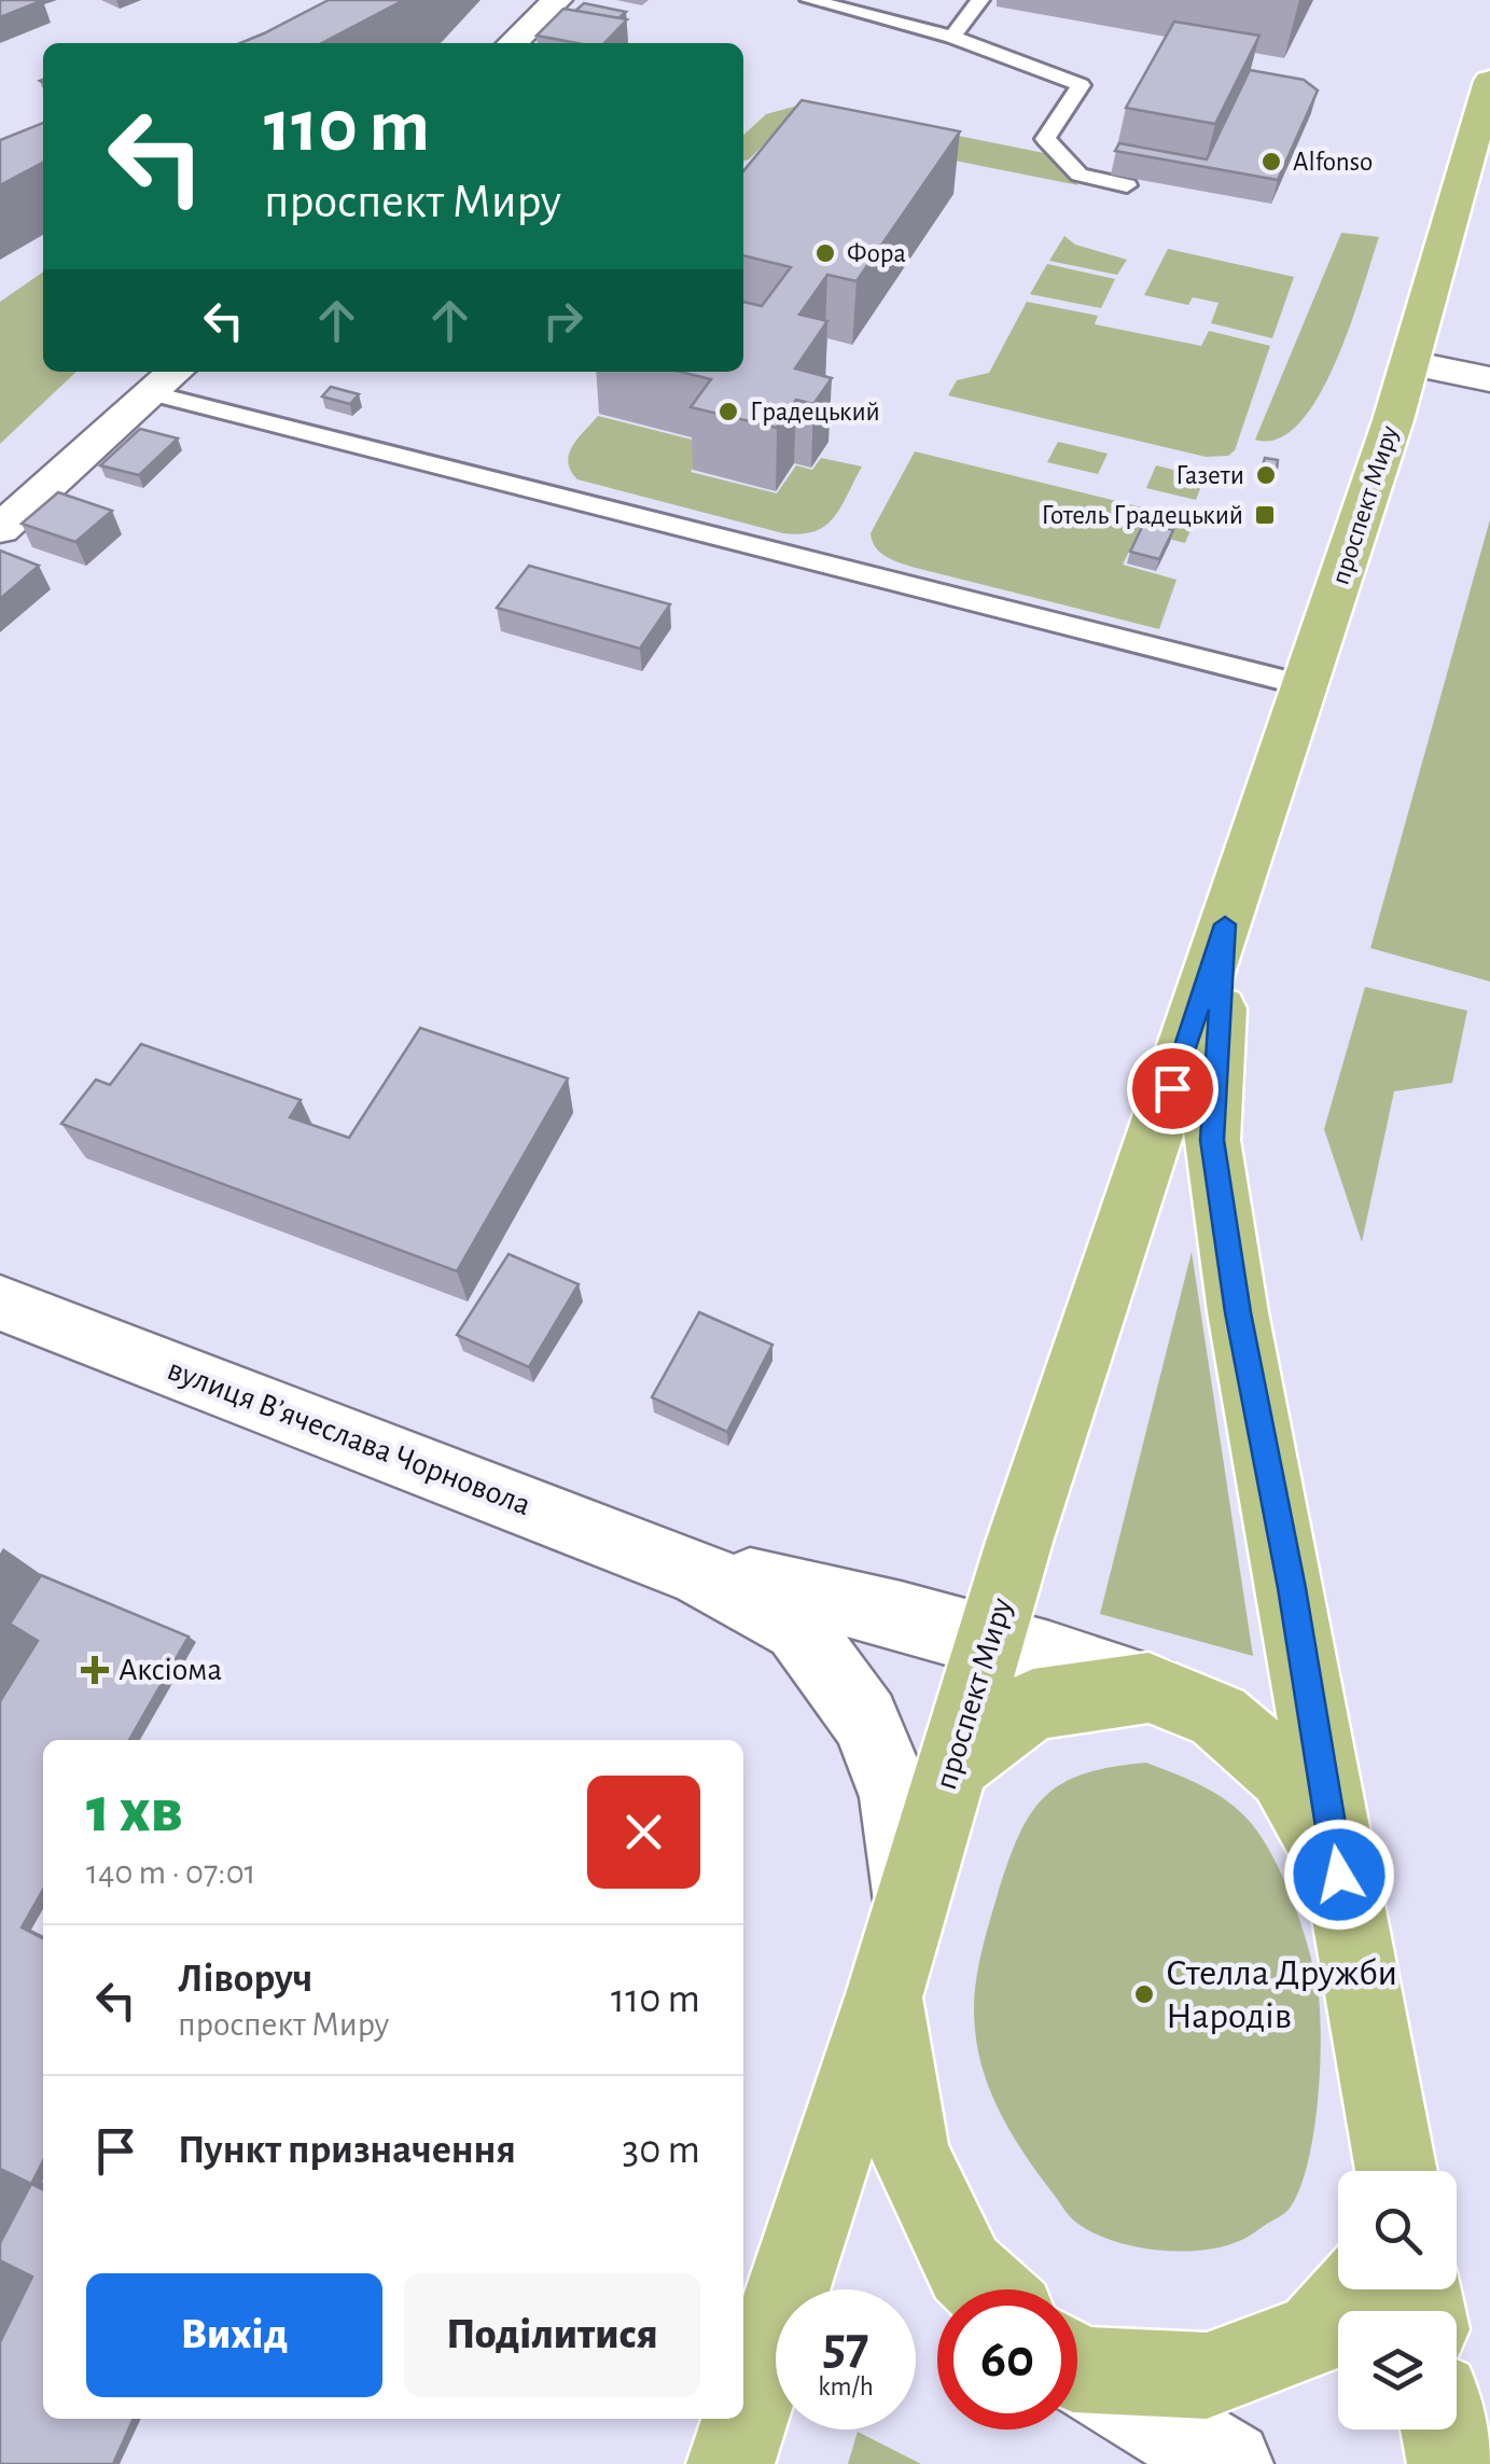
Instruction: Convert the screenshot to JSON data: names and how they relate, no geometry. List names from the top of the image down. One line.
{"streets":{"main road":["проспект Миру","вулиця Вʼячеслава Чорновола"]},"crossings":[["проспект Миру","вулиця Вʼячеслава Чорновола"]],"places":{"other":["Alfonso","Фора","Градецький","Газети","Стелла Дружби Народiв"],"transit":["Готель Градецький"],"health":["Аксіома"]},"page":{"turn":["110 m","проспект Миру"],"heading":["1 хв","140 m · 07:01"],"list":[{"name":"Ліворуч","note":"проспект Миру","value":"110 m"},{"name":"Пункт призначення","value":"30 m"}],"buttons":["Вихід","Поділитися"],"speed":"57 km/h","limit":"60"}}
